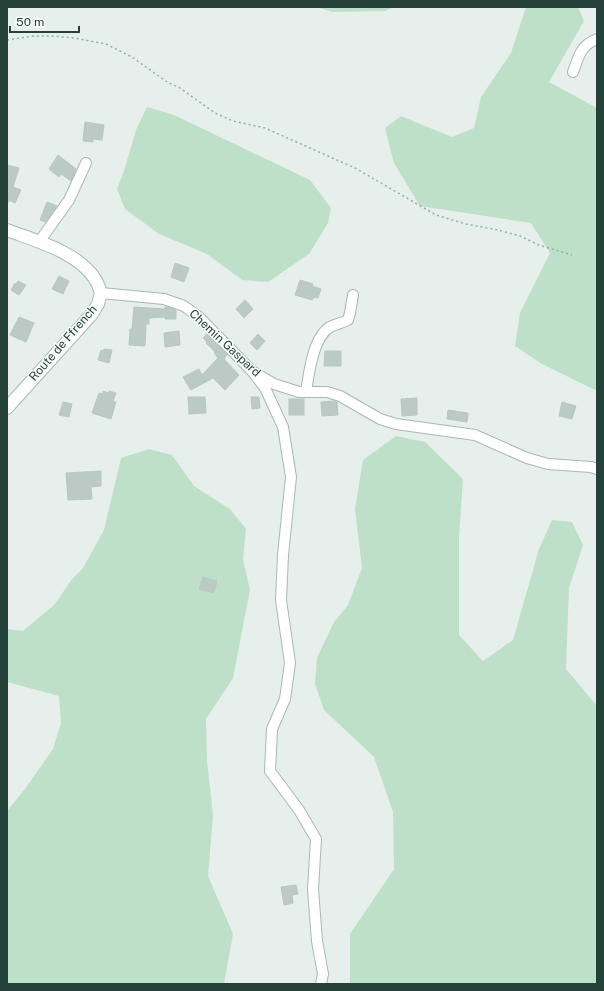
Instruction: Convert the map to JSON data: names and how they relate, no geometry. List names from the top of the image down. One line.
{"streets":{"main road":["Route de Ffrench"],"street":["Chemin Gaspard"]},"crossings":[["Route de Ffrench","Chemin Gaspard"]],"scale_bar":"50 m"}
